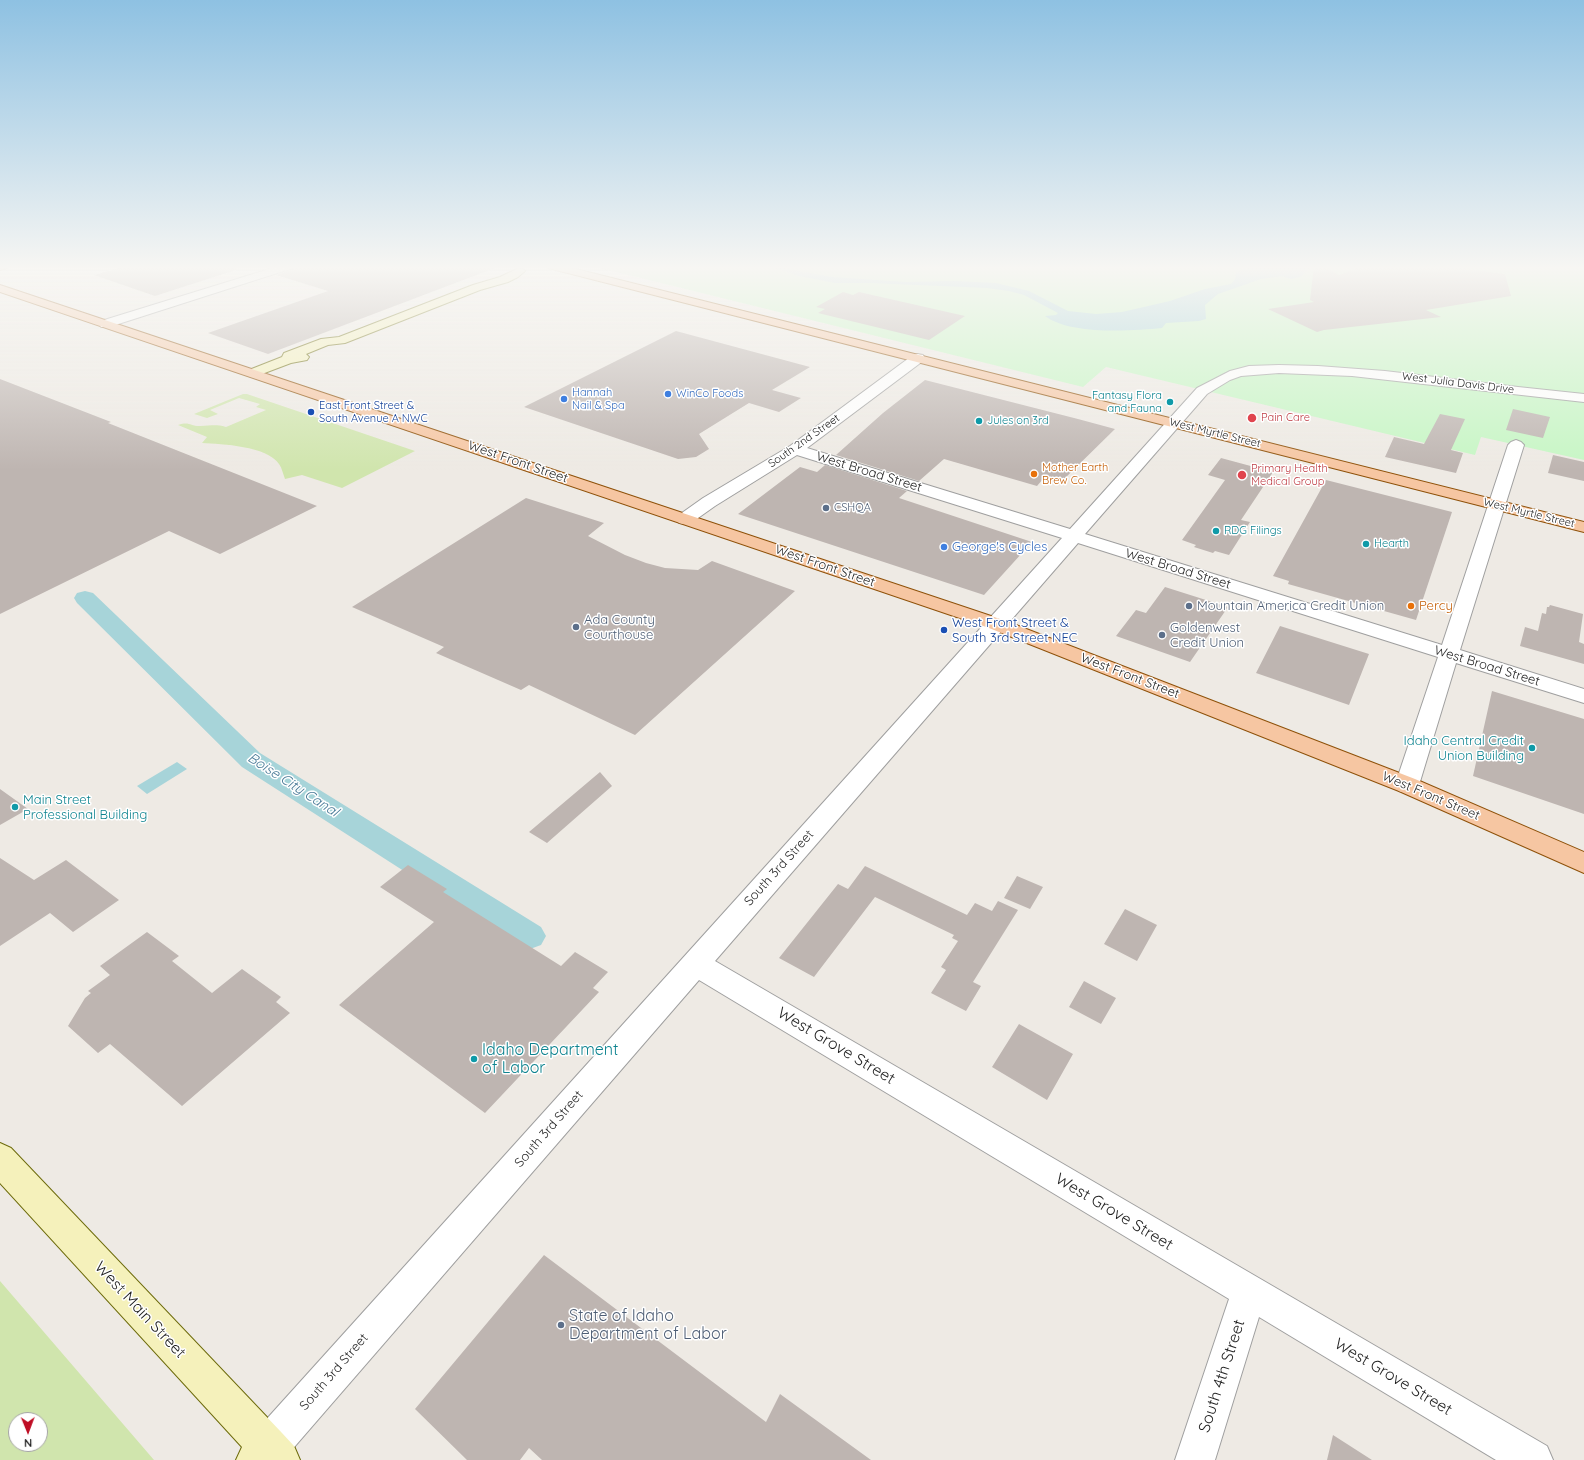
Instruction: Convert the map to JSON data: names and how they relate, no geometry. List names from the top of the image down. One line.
{"streets":{"main road":["West Myrtle Street","West Front Street"],"street":["West Julia Davis Drive","South 2nd Street","West Broad Street","South 3rd Street","West Grove Street","West Main Street","South 4th Street"]},"crossings":[["West Julia Davis Drive","South 3rd Street"],["West Myrtle Street","South 2nd Street"],["West Myrtle Street","South 3rd Street"],["South 2nd Street","West Front Street"],["South 2nd Street","West Broad Street"],["West Front Street","South 3rd Street"],["West Broad Street","South 3rd Street"],["South 3rd Street","West Grove Street"],["South 3rd Street","West Main Street"],["West Grove Street","South 4th Street"]],"water":["Boise City Canal"],"places":["WinCo Foods","Hannah Nail & Spa","Fantasy Flora and Fauna","East Front Street & South Avenue A NWC","Pain Care","Jules on 3rd","Mother Earth Brew Co.","Primary Health Medical Group","CSHQA","RDG Filings","Hearth","George's Cycles","Mountain America Credit Union","Percy","Ada County Courthouse","West Front Street & South 3rd Street NEC","Goldenwest Credit Union","Idaho Central Credit Union Building","Main Street Professional Building","Idaho Department of Labor","State of Idaho Department of Labor"],"north":"bottom"}
